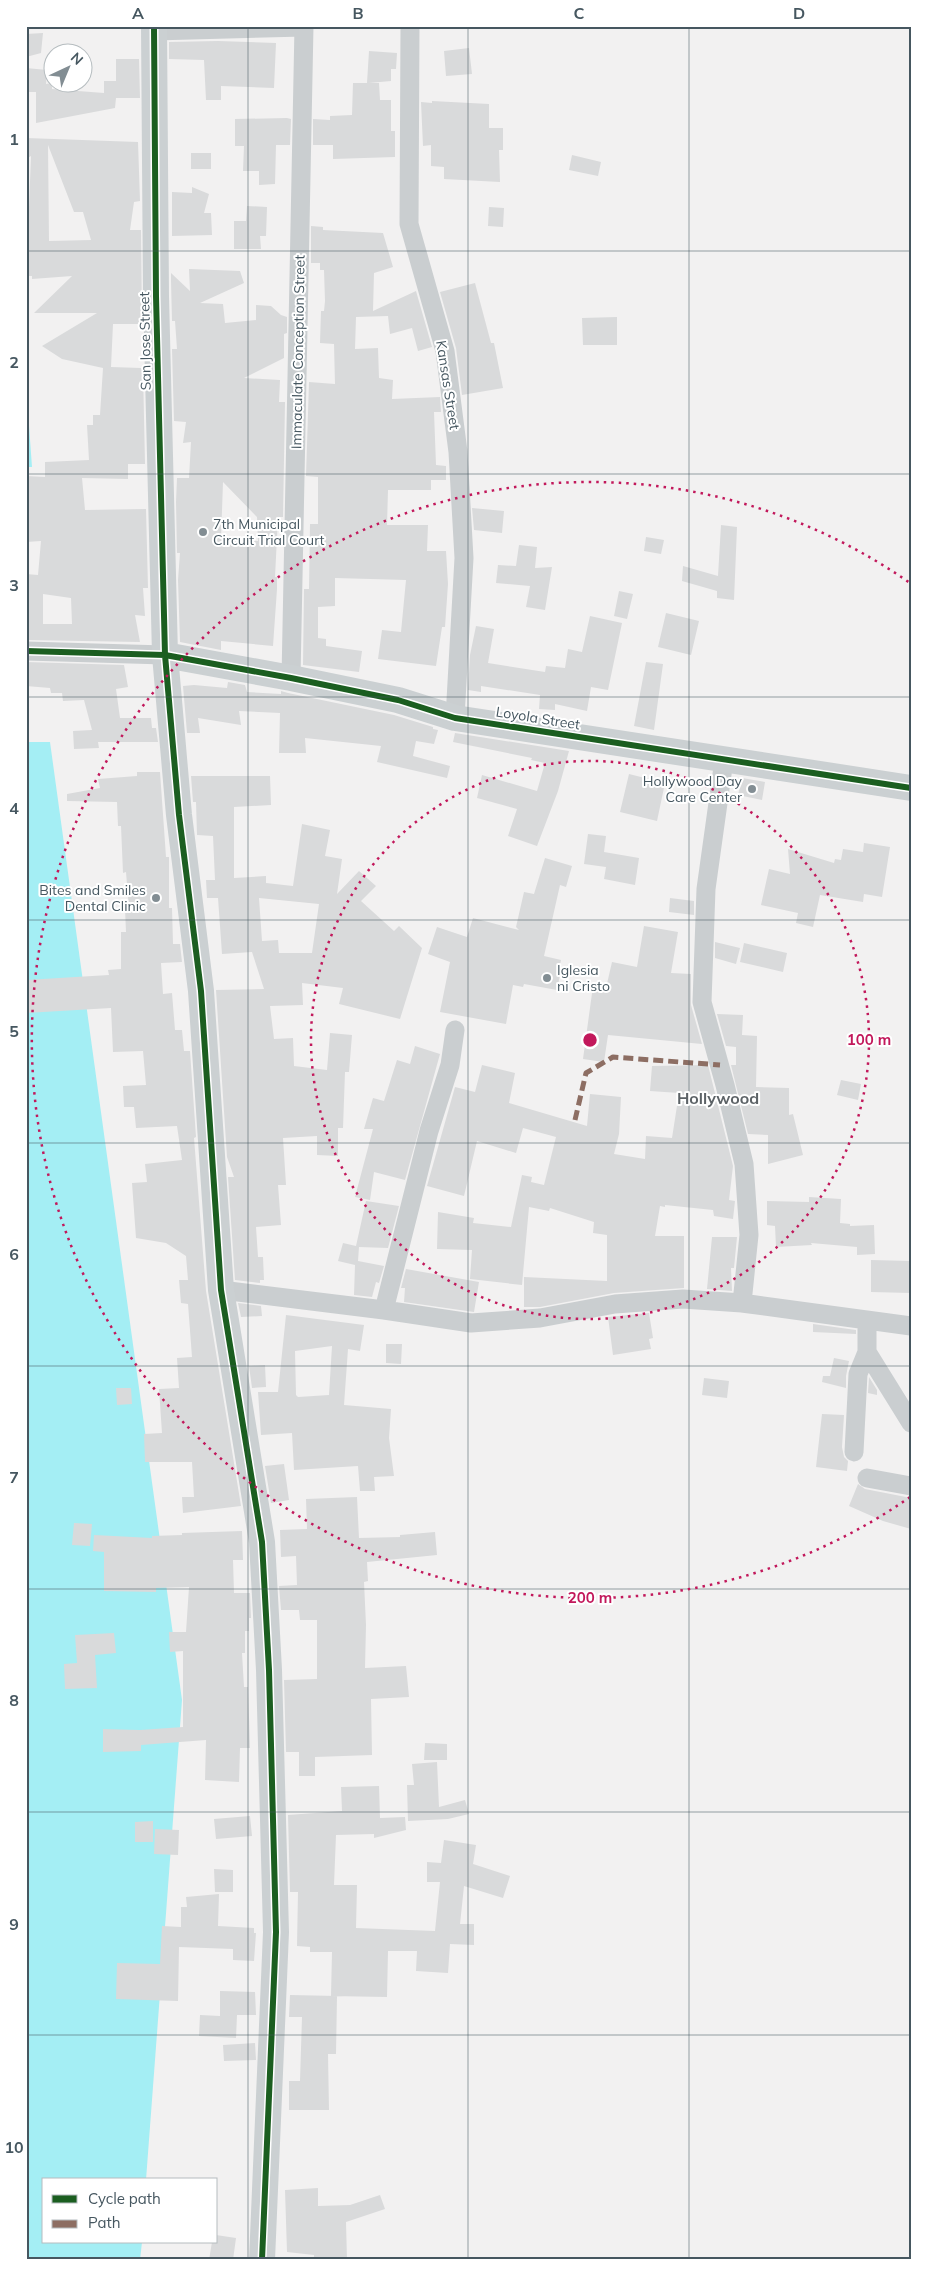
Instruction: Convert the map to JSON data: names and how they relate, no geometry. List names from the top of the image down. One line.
{"streets":{"street":["San Jose Street","Immaculate Conception Street","Kansas Street","Loyola Street"]},"crossings":[["San Jose Street","Loyola Street"],["Immaculate Conception Street","Loyola Street"],["Kansas Street","Loyola Street"]],"districts":["Hollywood"],"places":["7th Municipal Circuit Trial Court","Hollywood Day Care Center","Bites and Smiles Dental Clinic","Iglesia ni Cristo"],"legend":["Cycle path","Path"],"north":"top right","grid":{"columns":["A","B","C","D"],"rows":["1","2","3","4","5","6","7","8","9","10"]},"rings":["100 m","200 m"]}
